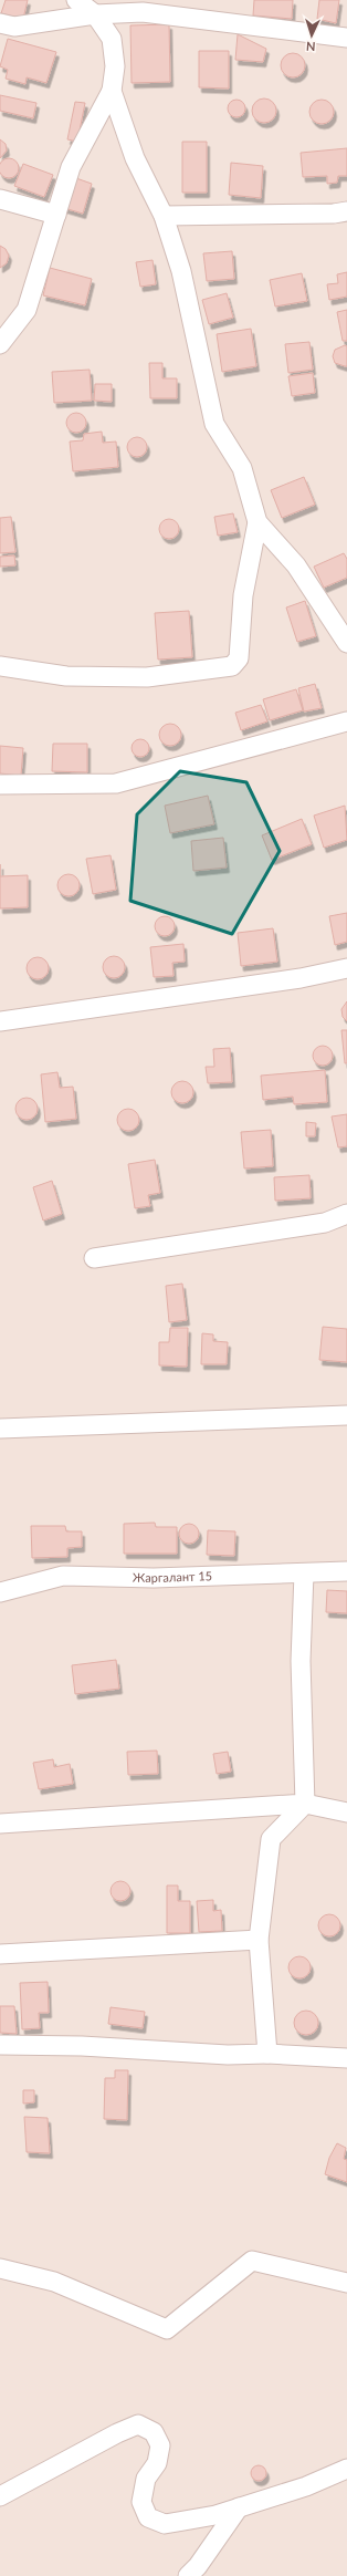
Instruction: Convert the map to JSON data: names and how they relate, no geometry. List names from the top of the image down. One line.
{"streets":{"street":["Жаргалант 15"]},"north":"bottom"}
